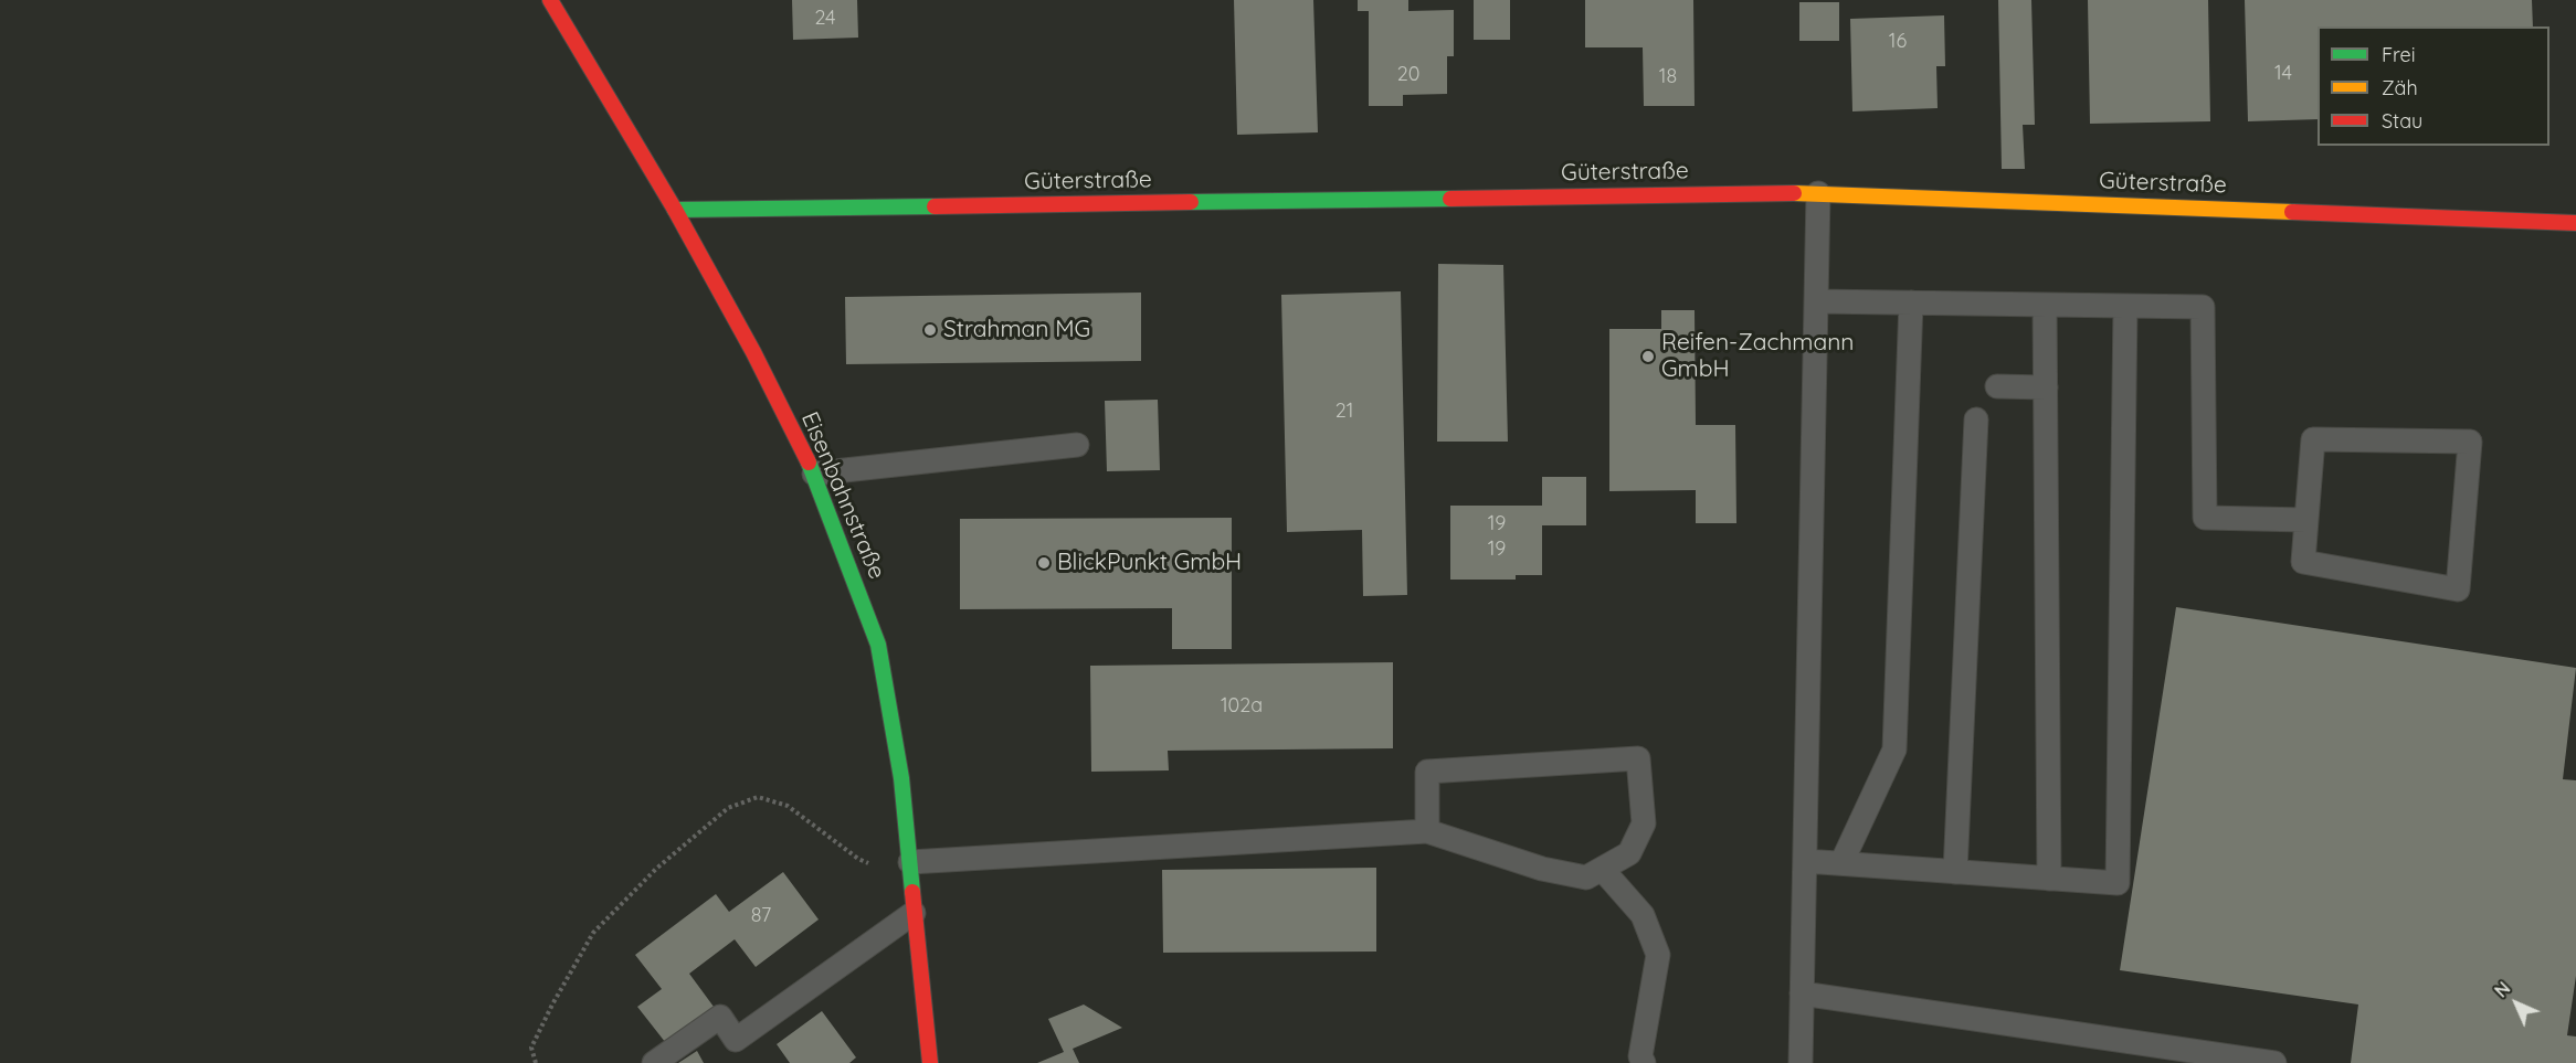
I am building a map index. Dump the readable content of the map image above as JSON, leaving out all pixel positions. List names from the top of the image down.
{
  "streets": {
    "street": ["Güterstraße", "Eisenbahnstraße"]
  },
  "crossings": [
    ["Güterstraße", "Eisenbahnstraße"]
  ],
  "places": ["Strahman MG", "Reifen-Zachmann GmbH", "BlickPunkt GmbH"],
  "house_numbers": [
    "24",
    "16",
    "14",
    "20",
    "18",
    "21",
    "19",
    "19",
    "102a",
    "87"
  ],
  "legend": ["Frei", "Zäh", "Stau"],
  "north": "top left"
}
